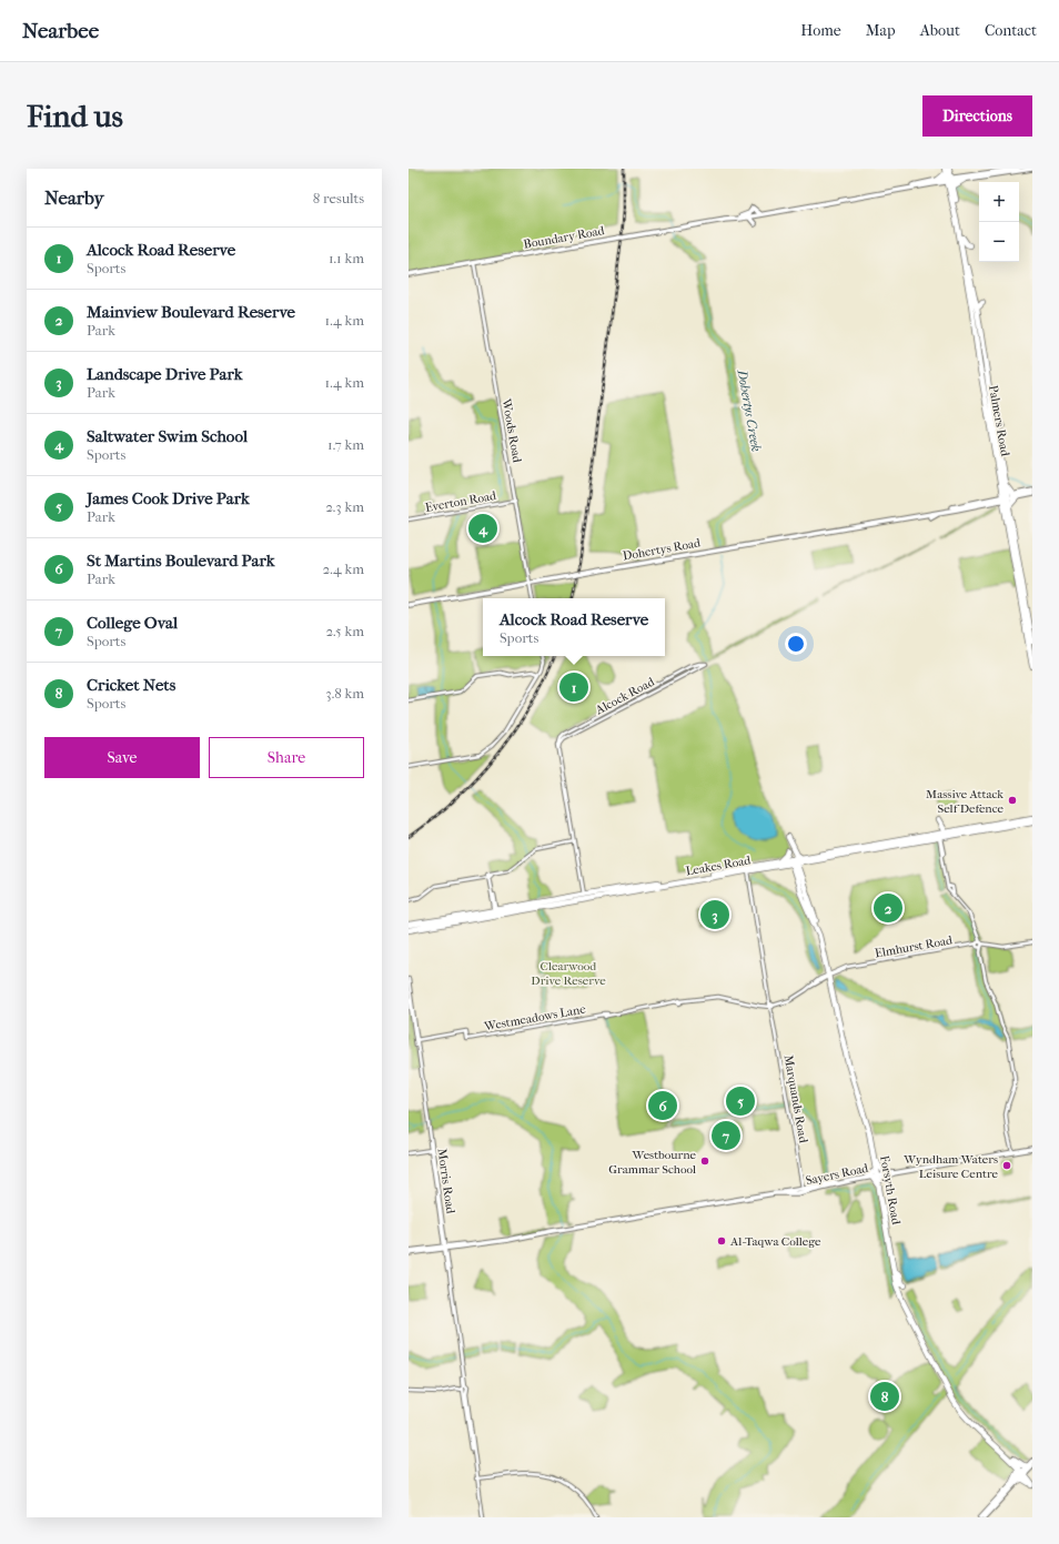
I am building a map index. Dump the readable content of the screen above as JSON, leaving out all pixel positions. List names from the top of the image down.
{
  "streets": {
    "highway": ["Palmers Road", "Leakes Road", "Forsyth Road"],
    "main road": ["Boundary Road", "Dohertys Road", "Sayers Road"],
    "street": [
      "Woods Road",
      "Everton Road",
      "Alcock Road",
      "Elmhurst Road",
      "Westmeadows Lane",
      "Marquands Road",
      "Morris Road"
    ]
  },
  "crossings": [
    ["Boundary Road", "Palmers Road"],
    ["Boundary Road", "Woods Road"],
    ["Palmers Road", "Dohertys Road"],
    ["Woods Road", "Everton Road"],
    ["Woods Road", "Dohertys Road"],
    ["Alcock Road", "Leakes Road"],
    ["Leakes Road", "Marquands Road"],
    ["Leakes Road", "Forsyth Road"],
    ["Elmhurst Road", "Westmeadows Lane"],
    ["Elmhurst Road", "Marquands Road"],
    ["Elmhurst Road", "Forsyth Road"],
    ["Westmeadows Lane", "Marquands Road"],
    ["Westmeadows Lane", "Morris Road"],
    ["Marquands Road", "Sayers Road"],
    ["Sayers Road", "Morris Road"],
    ["Sayers Road", "Forsyth Road"]
  ],
  "water": ["Dohertys Creek"],
  "parks": ["Clearwood Drive Reserve"],
  "places": [
    "Massive Attack Self Defence",
    "Westbourne Grammar School",
    "Wyndham Waters Leisure Centre",
    "Al-Taqwa College"
  ],
  "page": {
    "header": "Nearbee",
    "nav": [
      "Home",
      "Map",
      "About",
      "Contact"
    ],
    "buttons": [
      "Directions",
      ["Save", "Share"]
    ],
    "title": "Find us",
    "heading": ["Nearby", "8 results"],
    "map_buttons": ["+", "−"],
    "list": [
      {
        "mark": "1",
        "name": "Alcock Road Reserve",
        "note": "Sports",
        "value": "1.1 km"
      },
      {
        "mark": "2",
        "name": "Mainview Boulevard Reserve",
        "note": "Park",
        "value": "1.4 km"
      },
      {
        "mark": "3",
        "name": "Landscape Drive Park",
        "note": "Park",
        "value": "1.4 km"
      },
      {
        "mark": "4",
        "name": "Saltwater Swim School",
        "note": "Sports",
        "value": "1.7 km"
      },
      {
        "mark": "5",
        "name": "James Cook Drive Park",
        "note": "Park",
        "value": "2.3 km"
      },
      {
        "mark": "6",
        "name": "St Martins Boulevard Park",
        "note": "Park",
        "value": "2.4 km"
      },
      {
        "mark": "7",
        "name": "College Oval",
        "note": "Sports",
        "value": "2.5 km"
      },
      {
        "mark": "8",
        "name": "Cricket Nets",
        "note": "Sports",
        "value": "3.8 km"
      }
    ],
    "pins": [
      "4",
      "1",
      "2",
      "3",
      "5",
      "6",
      "7",
      "8"
    ],
    "popup": ["Alcock Road Reserve", "Sports"]
  }
}
